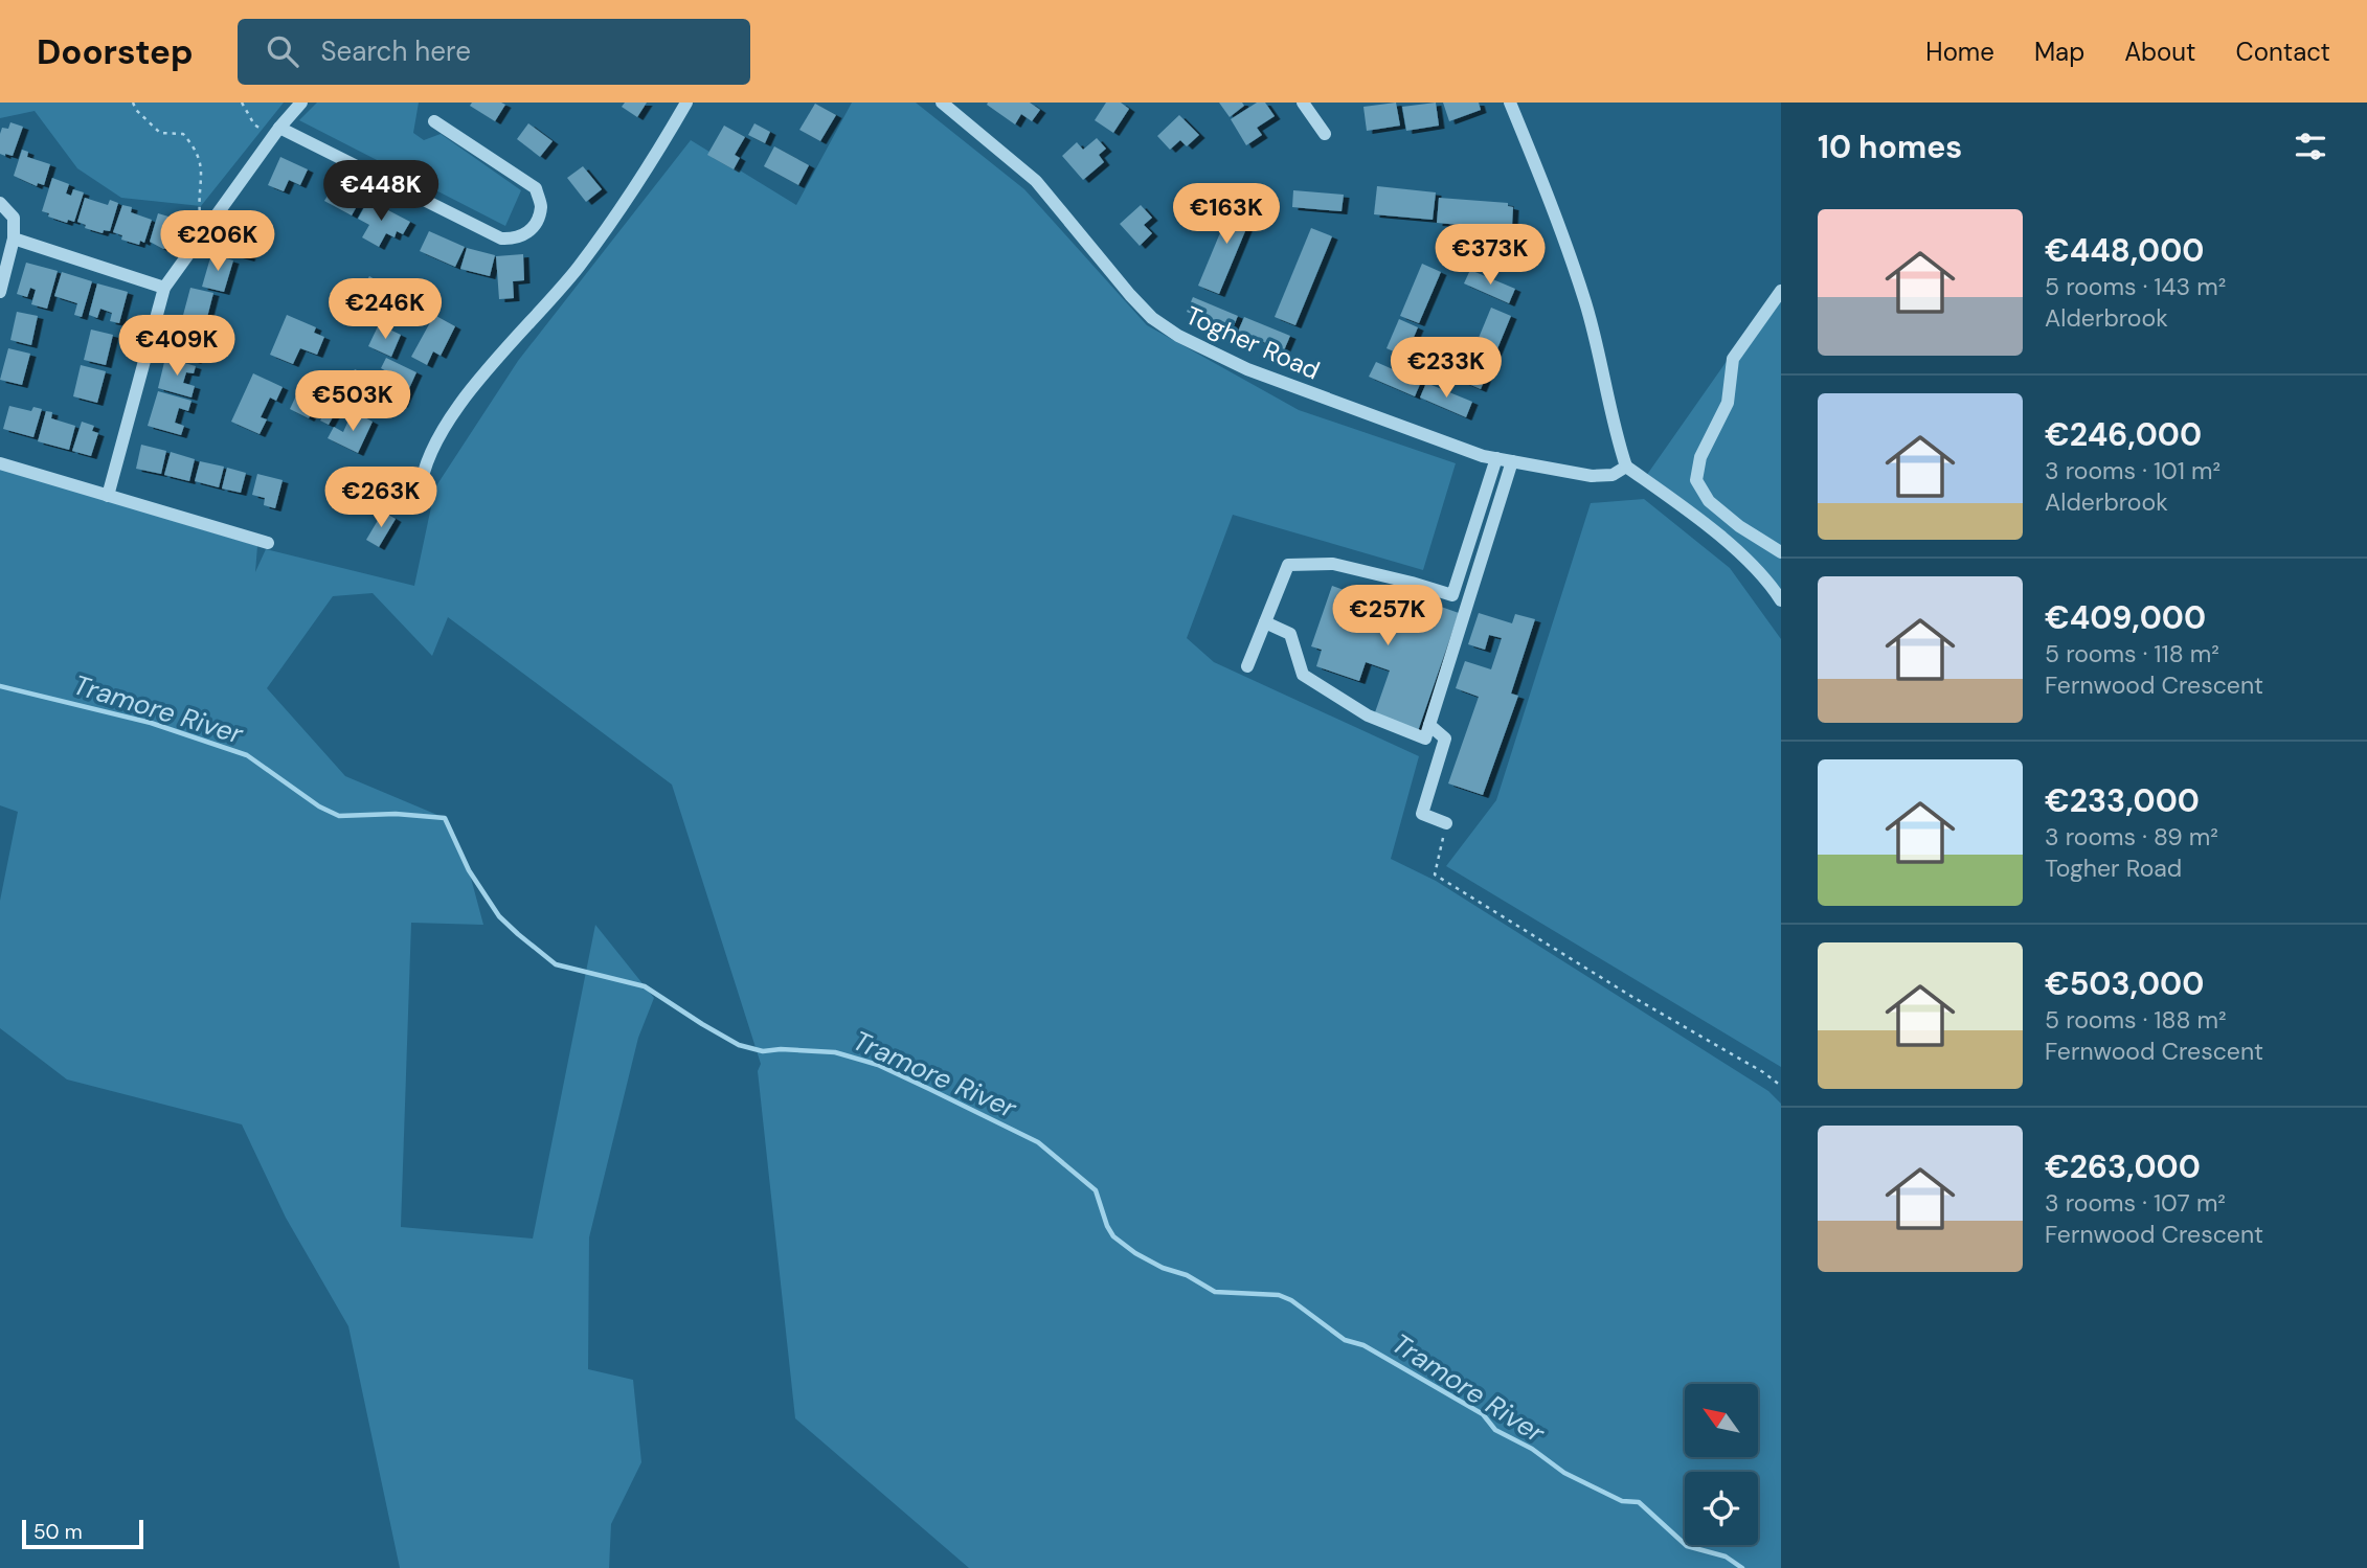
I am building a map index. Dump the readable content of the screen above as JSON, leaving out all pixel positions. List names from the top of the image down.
{
  "streets": {
    "street": ["Togher Road"]
  },
  "water": ["Tramore River"],
  "scale_bar": "50 m",
  "north": "top left",
  "page": {
    "header": "Doorstep",
    "search": "Search here",
    "nav": [
      "Home",
      "Map",
      "About",
      "Contact"
    ],
    "heading": "10 homes",
    "price": [
      "€448K",
      "€163K",
      "€206K",
      "€373K",
      "€246K",
      "€409K",
      "€233K",
      "€503K",
      "€263K",
      "€257K"
    ],
    "list": [
      {
        "name": "€448,000",
        "note": "5 rooms · 143 m² · Alderbrook"
      },
      {
        "name": "€246,000",
        "note": "3 rooms · 101 m² · Alderbrook"
      },
      {
        "name": "€409,000",
        "note": "5 rooms · 118 m² · Fernwood Crescent"
      },
      {
        "name": "€233,000",
        "note": "3 rooms · 89 m² · Togher Road"
      },
      {
        "name": "€503,000",
        "note": "5 rooms · 188 m² · Fernwood Crescent"
      },
      {
        "name": "€263,000",
        "note": "3 rooms · 107 m² · Fernwood Crescent"
      }
    ],
    "scale": "50 m"
  }
}
